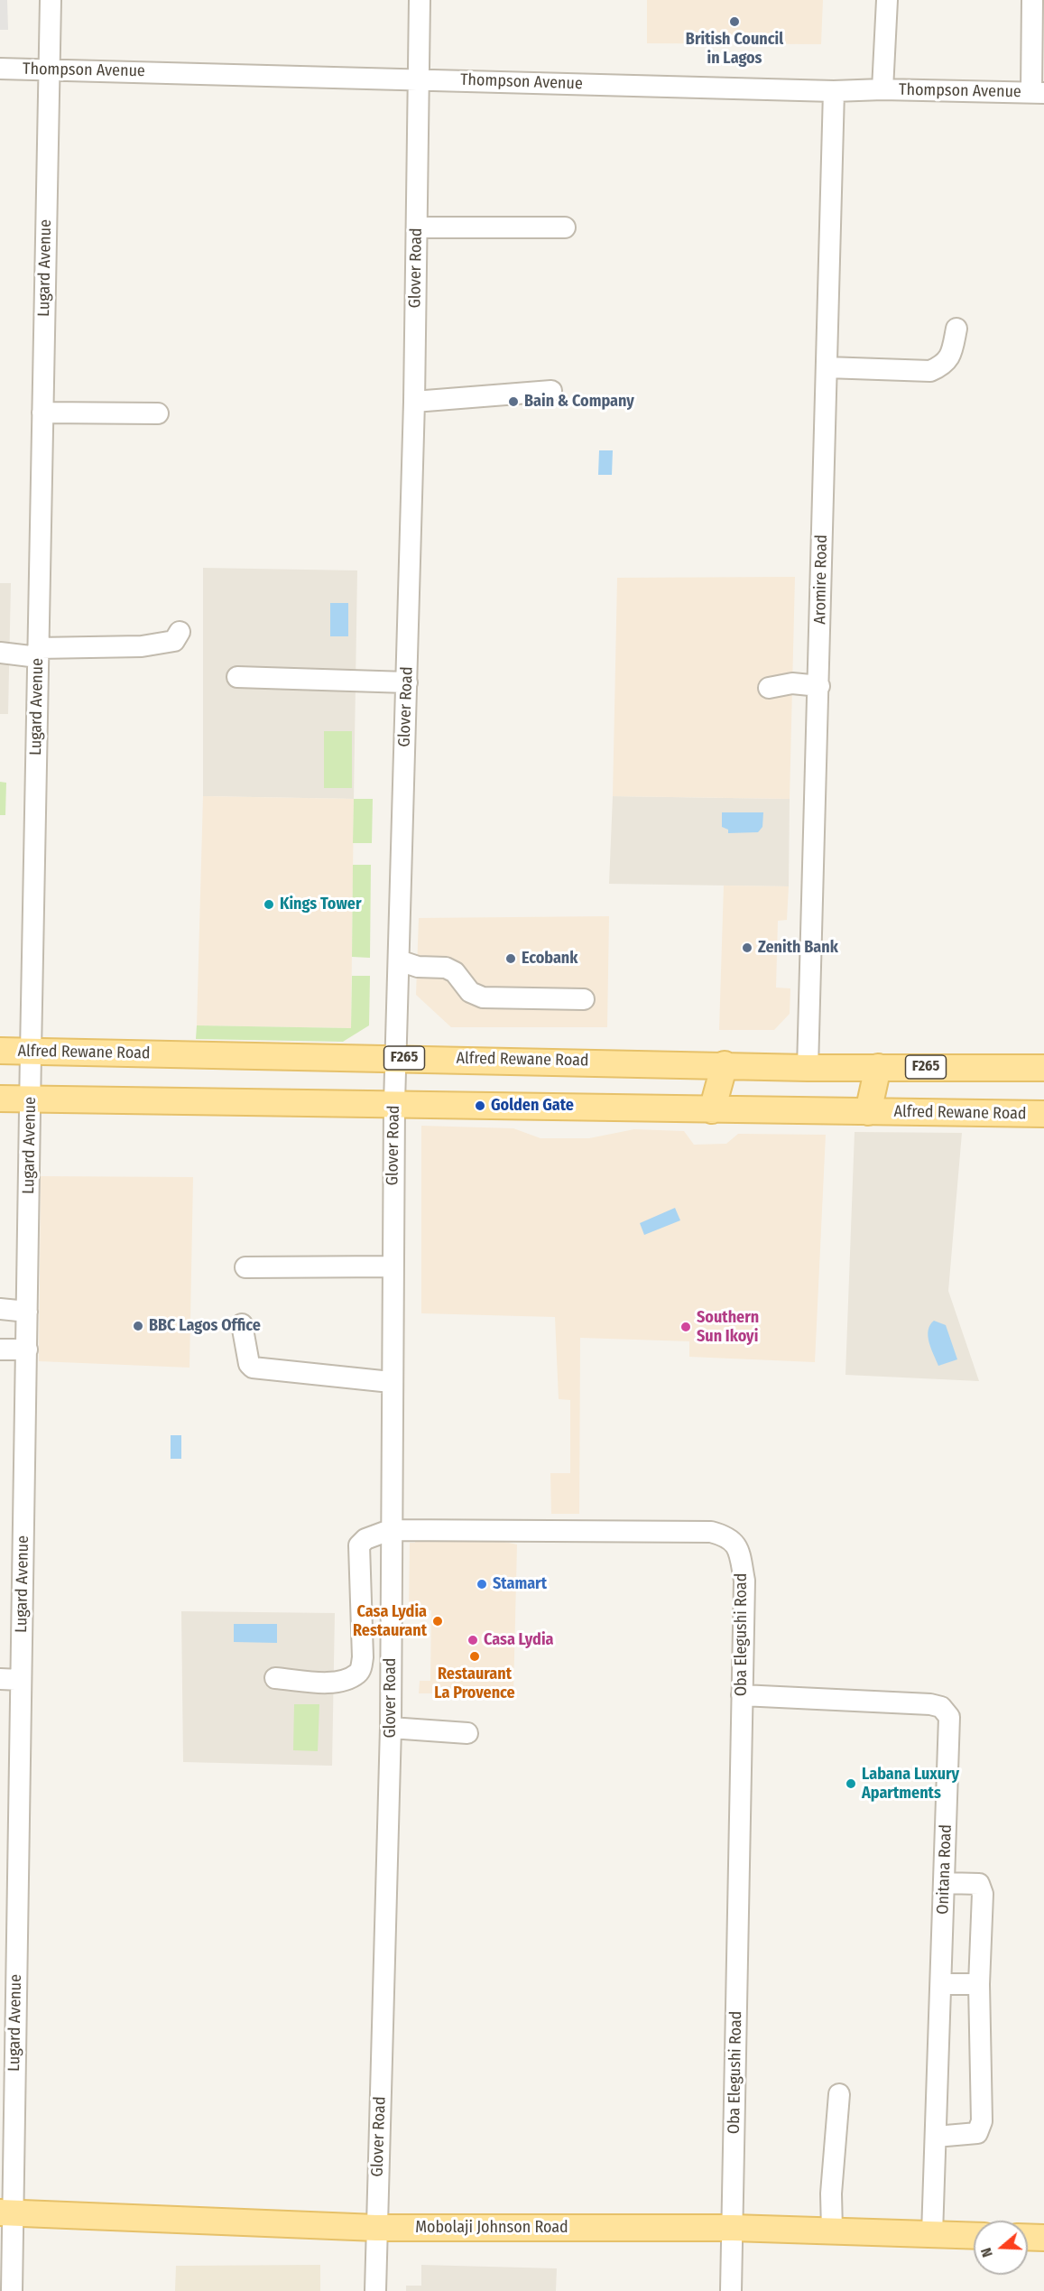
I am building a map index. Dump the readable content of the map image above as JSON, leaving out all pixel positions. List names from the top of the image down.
{
  "streets": {
    "main road": ["Alfred Rewane Road", "F265", "Mobolaji Johnson Road"],
    "street": [
      "Thompson Avenue",
      "Lugard Avenue",
      "Glover Road",
      "Aromire Road",
      "Oba Elegushi Road",
      "Onitana Road"
    ]
  },
  "crossings": [
    ["Thompson Avenue", "Lugard Avenue"],
    ["Thompson Avenue", "Glover Road"],
    ["Thompson Avenue", "Aromire Road"],
    ["Lugard Avenue", "Alfred Rewane Road"],
    ["Lugard Avenue", "Mobolaji Johnson Road"],
    ["Glover Road", "Alfred Rewane Road"],
    ["Glover Road", "Oba Elegushi Road"],
    ["Glover Road", "Mobolaji Johnson Road"],
    ["Aromire Road", "Alfred Rewane Road"],
    ["Oba Elegushi Road", "Onitana Road"],
    ["Oba Elegushi Road", "Mobolaji Johnson Road"],
    ["Onitana Road", "Mobolaji Johnson Road"]
  ],
  "places": [
    "British Council in Lagos",
    "Bain & Company",
    "Kings Tower",
    "Zenith Bank",
    "Ecobank",
    "Golden Gate",
    "BBC Lagos Office",
    "Southern Sun Ikoyi",
    "Stamart",
    "Casa Lydia Restaurant",
    "Casa Lydia",
    "Restaurant La Provence",
    "Labana Luxury Apartments"
  ],
  "north": "left"
}
